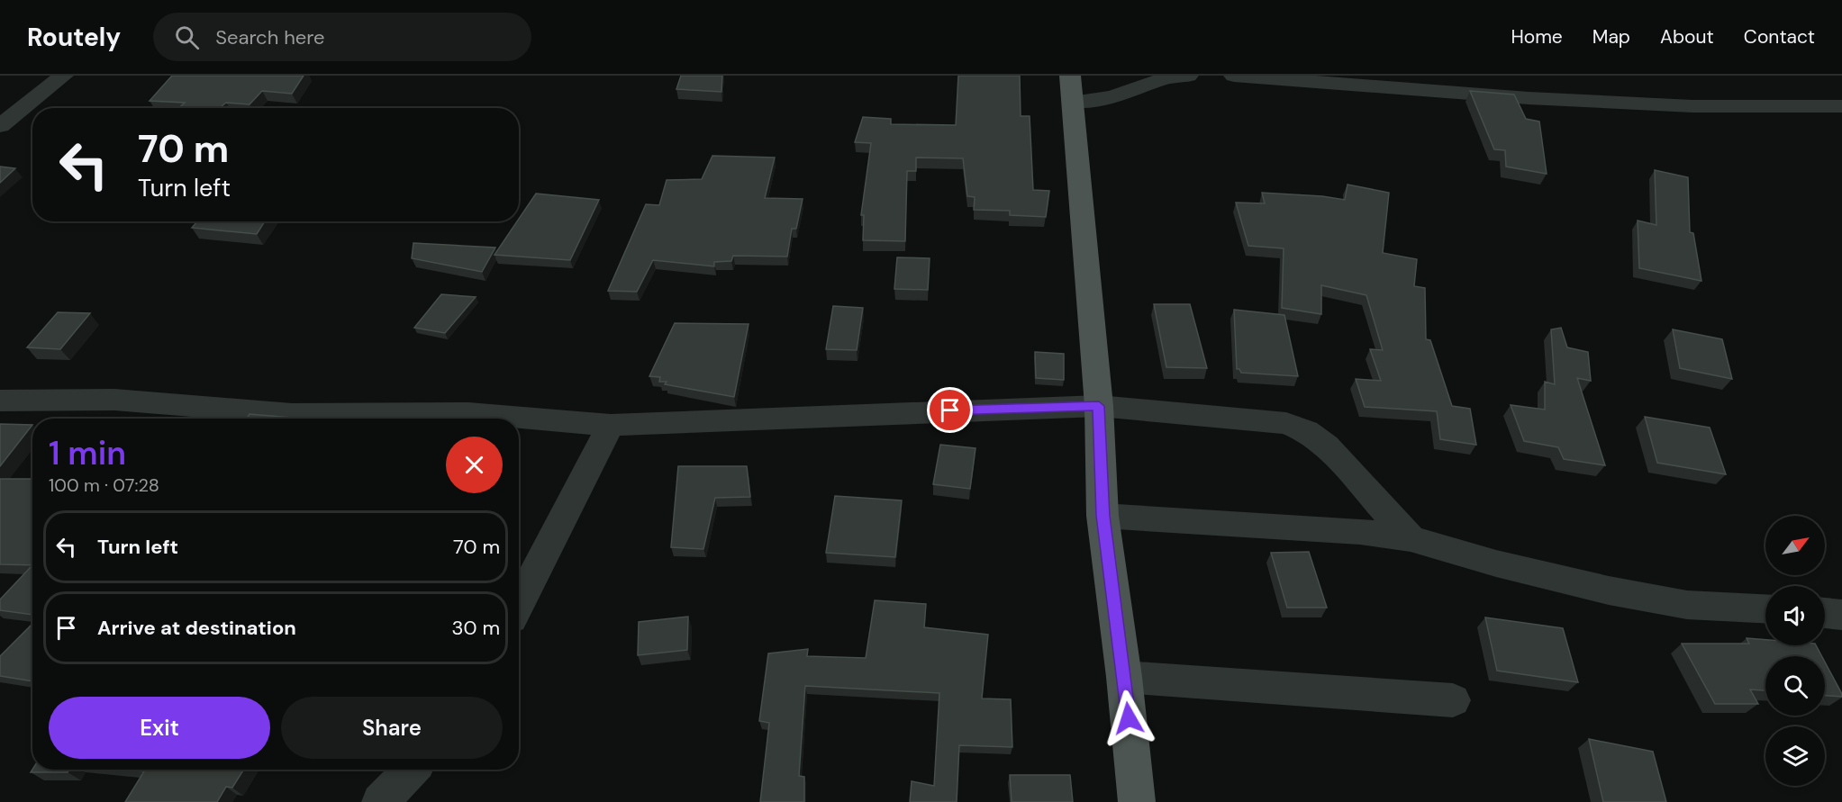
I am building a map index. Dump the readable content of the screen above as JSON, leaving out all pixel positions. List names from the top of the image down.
{
  "north": "top right",
  "page": {
    "header": "Routely",
    "search": "Search here",
    "nav": [
      "Home",
      "Map",
      "About",
      "Contact"
    ],
    "turn": ["70 m", "Turn left"],
    "heading": ["1 min", "100 m · 07:28"],
    "list": [
      {
        "name": "Turn left",
        "value": "70 m"
      },
      {
        "name": "Arrive at destination",
        "value": "30 m"
      }
    ],
    "buttons": ["Exit", "Share"]
  }
}
